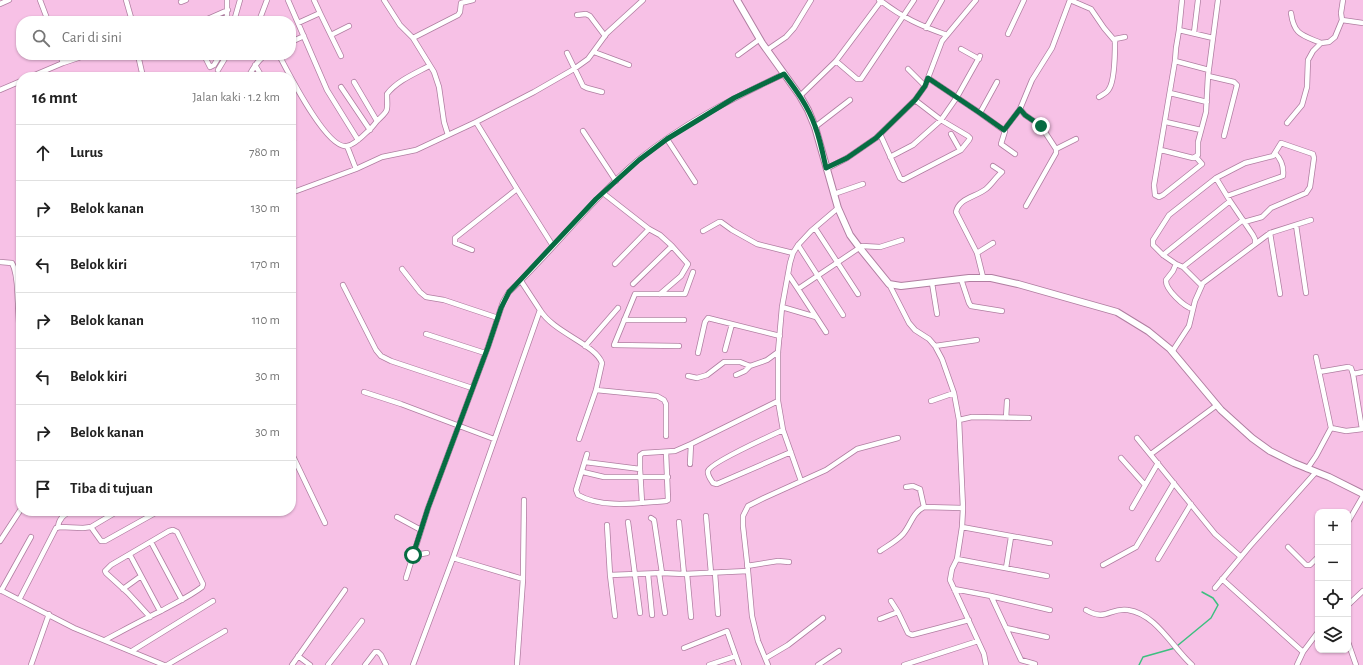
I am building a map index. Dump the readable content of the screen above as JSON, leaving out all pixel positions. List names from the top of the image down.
{
  "page": {
    "search": "Cari di sini",
    "heading": ["16 mnt", "Jalan kaki · 1.2 km"],
    "list": [
      ["Lurus", "780 m"],
      ["Belok kanan", "130 m"],
      ["Belok kiri", "170 m"],
      ["Belok kanan", "110 m"],
      ["Belok kiri", "30 m"],
      ["Belok kanan", "30 m"],
      "Tiba di tujuan"
    ],
    "map_buttons": ["+", "−"]
  }
}
